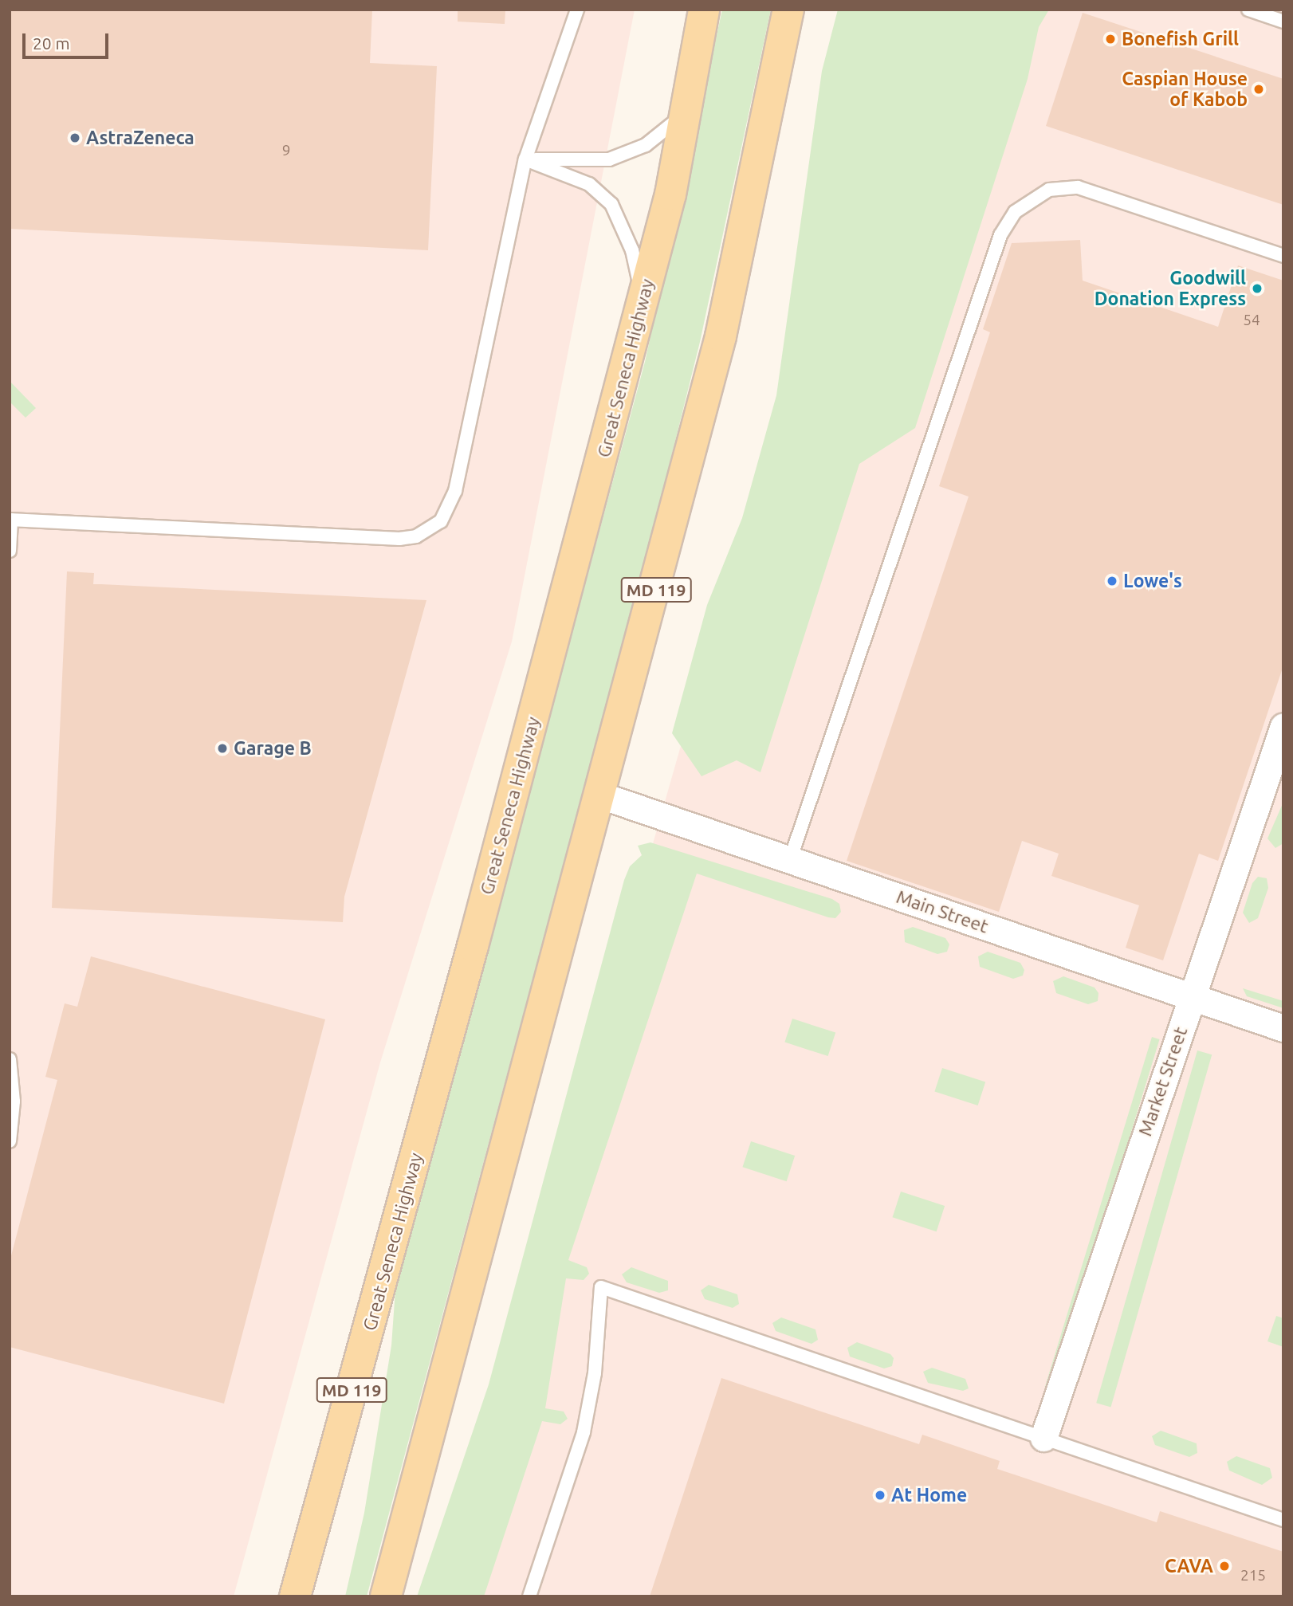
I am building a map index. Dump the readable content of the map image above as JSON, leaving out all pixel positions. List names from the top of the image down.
{
  "streets": {
    "main road": ["Great Seneca Highway", "MD 119"],
    "street": ["Main Street", "Market Street"]
  },
  "crossings": [
    ["MD 119", "Main Street"],
    ["Main Street", "Market Street"]
  ],
  "places": [
    "Bonefish Grill",
    "Caspian House of Kabob",
    "AstraZeneca",
    "Goodwill Donation Express",
    "Lowe's",
    "Garage B",
    "At Home",
    "CAVA"
  ],
  "house_numbers": ["9", "54", "215"],
  "scale_bar": "20 m"
}
